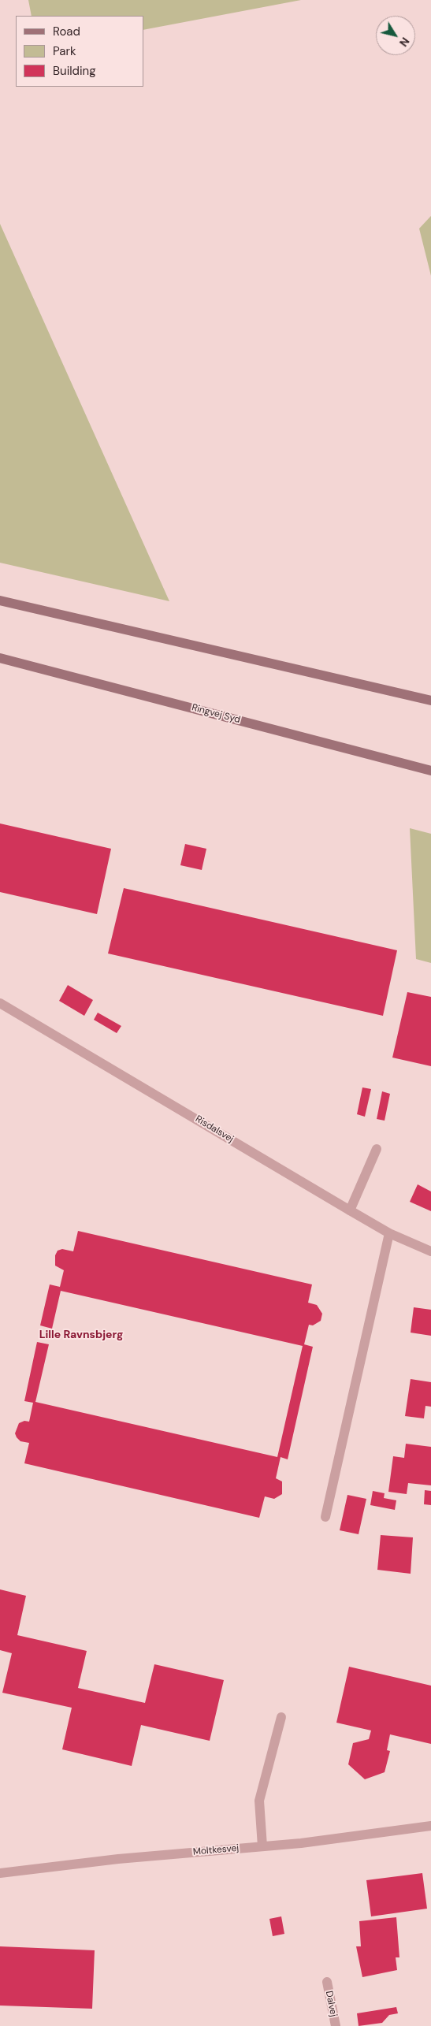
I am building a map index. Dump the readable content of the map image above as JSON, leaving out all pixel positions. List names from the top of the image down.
{
  "streets": {
    "main road": ["Ringvej Syd"],
    "street": ["Risdalsvej", "Moltkesvej", "Dalvej"]
  },
  "districts": ["Lille Ravnsbjerg"],
  "legend": ["Road", "Park", "Building"],
  "north": "bottom right"
}
